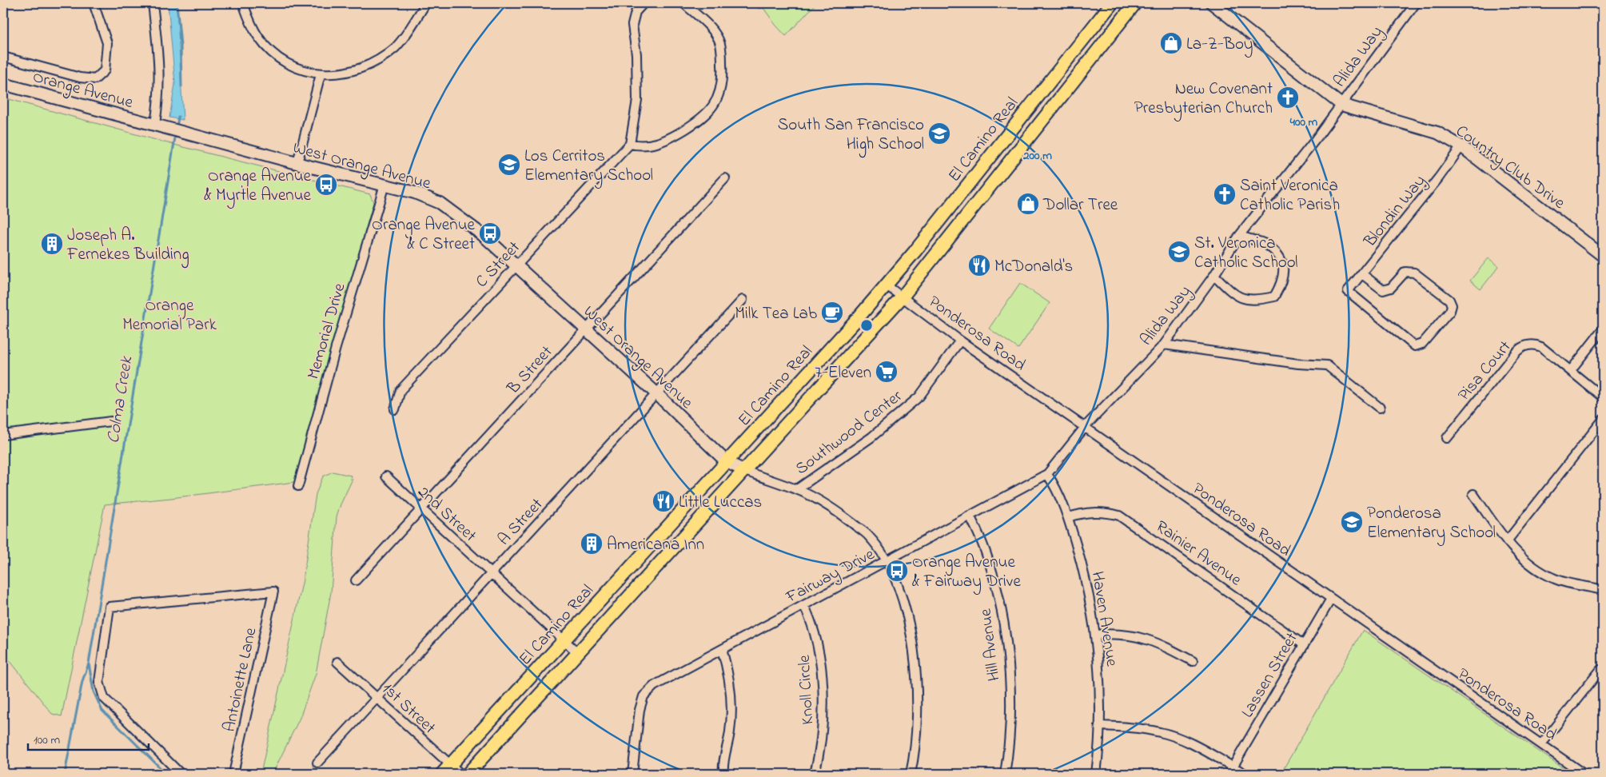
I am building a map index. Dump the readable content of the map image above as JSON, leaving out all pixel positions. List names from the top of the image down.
{
  "streets": {
    "main road": ["El Camino Real"],
    "street": [
      "Alida Way",
      "Orange Avenue",
      "West Orange Avenue",
      "Country Club Drive",
      "Blondin Way",
      "C Street",
      "Memorial Drive",
      "Ponderosa Road",
      "B Street",
      "Pisa Court",
      "Southwood Center",
      "2nd Street",
      "A Street",
      "Rainier Avenue",
      "Fairway Drive",
      "Haven Avenue",
      "Hill Avenue",
      "Lassen Street",
      "Antoinette Lane",
      "Knoll Circle",
      "1st Street"
    ]
  },
  "crossings": [
    ["Alida Way", "Country Club Drive"],
    ["Alida Way", "Ponderosa Road"],
    ["Alida Way", "Fairway Drive"],
    ["Orange Avenue", "West Orange Avenue"],
    ["El Camino Real", "West Orange Avenue"],
    ["El Camino Real", "Ponderosa Road"],
    ["El Camino Real", "2nd Street"],
    ["El Camino Real", "1st Street"],
    ["West Orange Avenue", "C Street"],
    ["West Orange Avenue", "Memorial Drive"],
    ["West Orange Avenue", "B Street"],
    ["West Orange Avenue", "Southwood Center"],
    ["West Orange Avenue", "A Street"],
    ["West Orange Avenue", "Fairway Drive"],
    ["Country Club Drive", "Blondin Way"],
    ["Ponderosa Road", "Southwood Center"],
    ["Ponderosa Road", "Fairway Drive"],
    ["Ponderosa Road", "Lassen Street"],
    ["B Street", "2nd Street"],
    ["2nd Street", "A Street"],
    ["A Street", "1st Street"],
    ["Rainier Avenue", "Haven Avenue"],
    ["Rainier Avenue", "Lassen Street"],
    ["Fairway Drive", "Haven Avenue"],
    ["Fairway Drive", "Hill Avenue"],
    ["Fairway Drive", "Knoll Circle"]
  ],
  "water": ["Colma Creek"],
  "parks": ["Orange Memorial Park"],
  "places": {
    "shop": ["La-Z-Boy", "Dollar Tree"],
    "church": ["New Covenant Presbyterian Church", "Saint Veronica Catholic Parish"],
    "school or university": [
      "South San Francisco High School",
      "Los Cerritos Elementary School",
      "St. Veronica Catholic School",
      "Ponderosa Elementary School"
    ],
    "bus stop": ["Orange Avenue & Myrtle Avenue", "Orange Avenue & C Street", "Orange Avenue & Fairway Drive"],
    "building": ["Joseph A. Fernekes Building", "Americana Inn"],
    "restaurant": ["McDonald's", "Little Luccas"],
    "cafe": ["Milk Tea Lab"],
    "supermarket": ["7-Eleven"]
  },
  "scale_bar": "100 m",
  "rings": ["400 m", "200 m"]
}
